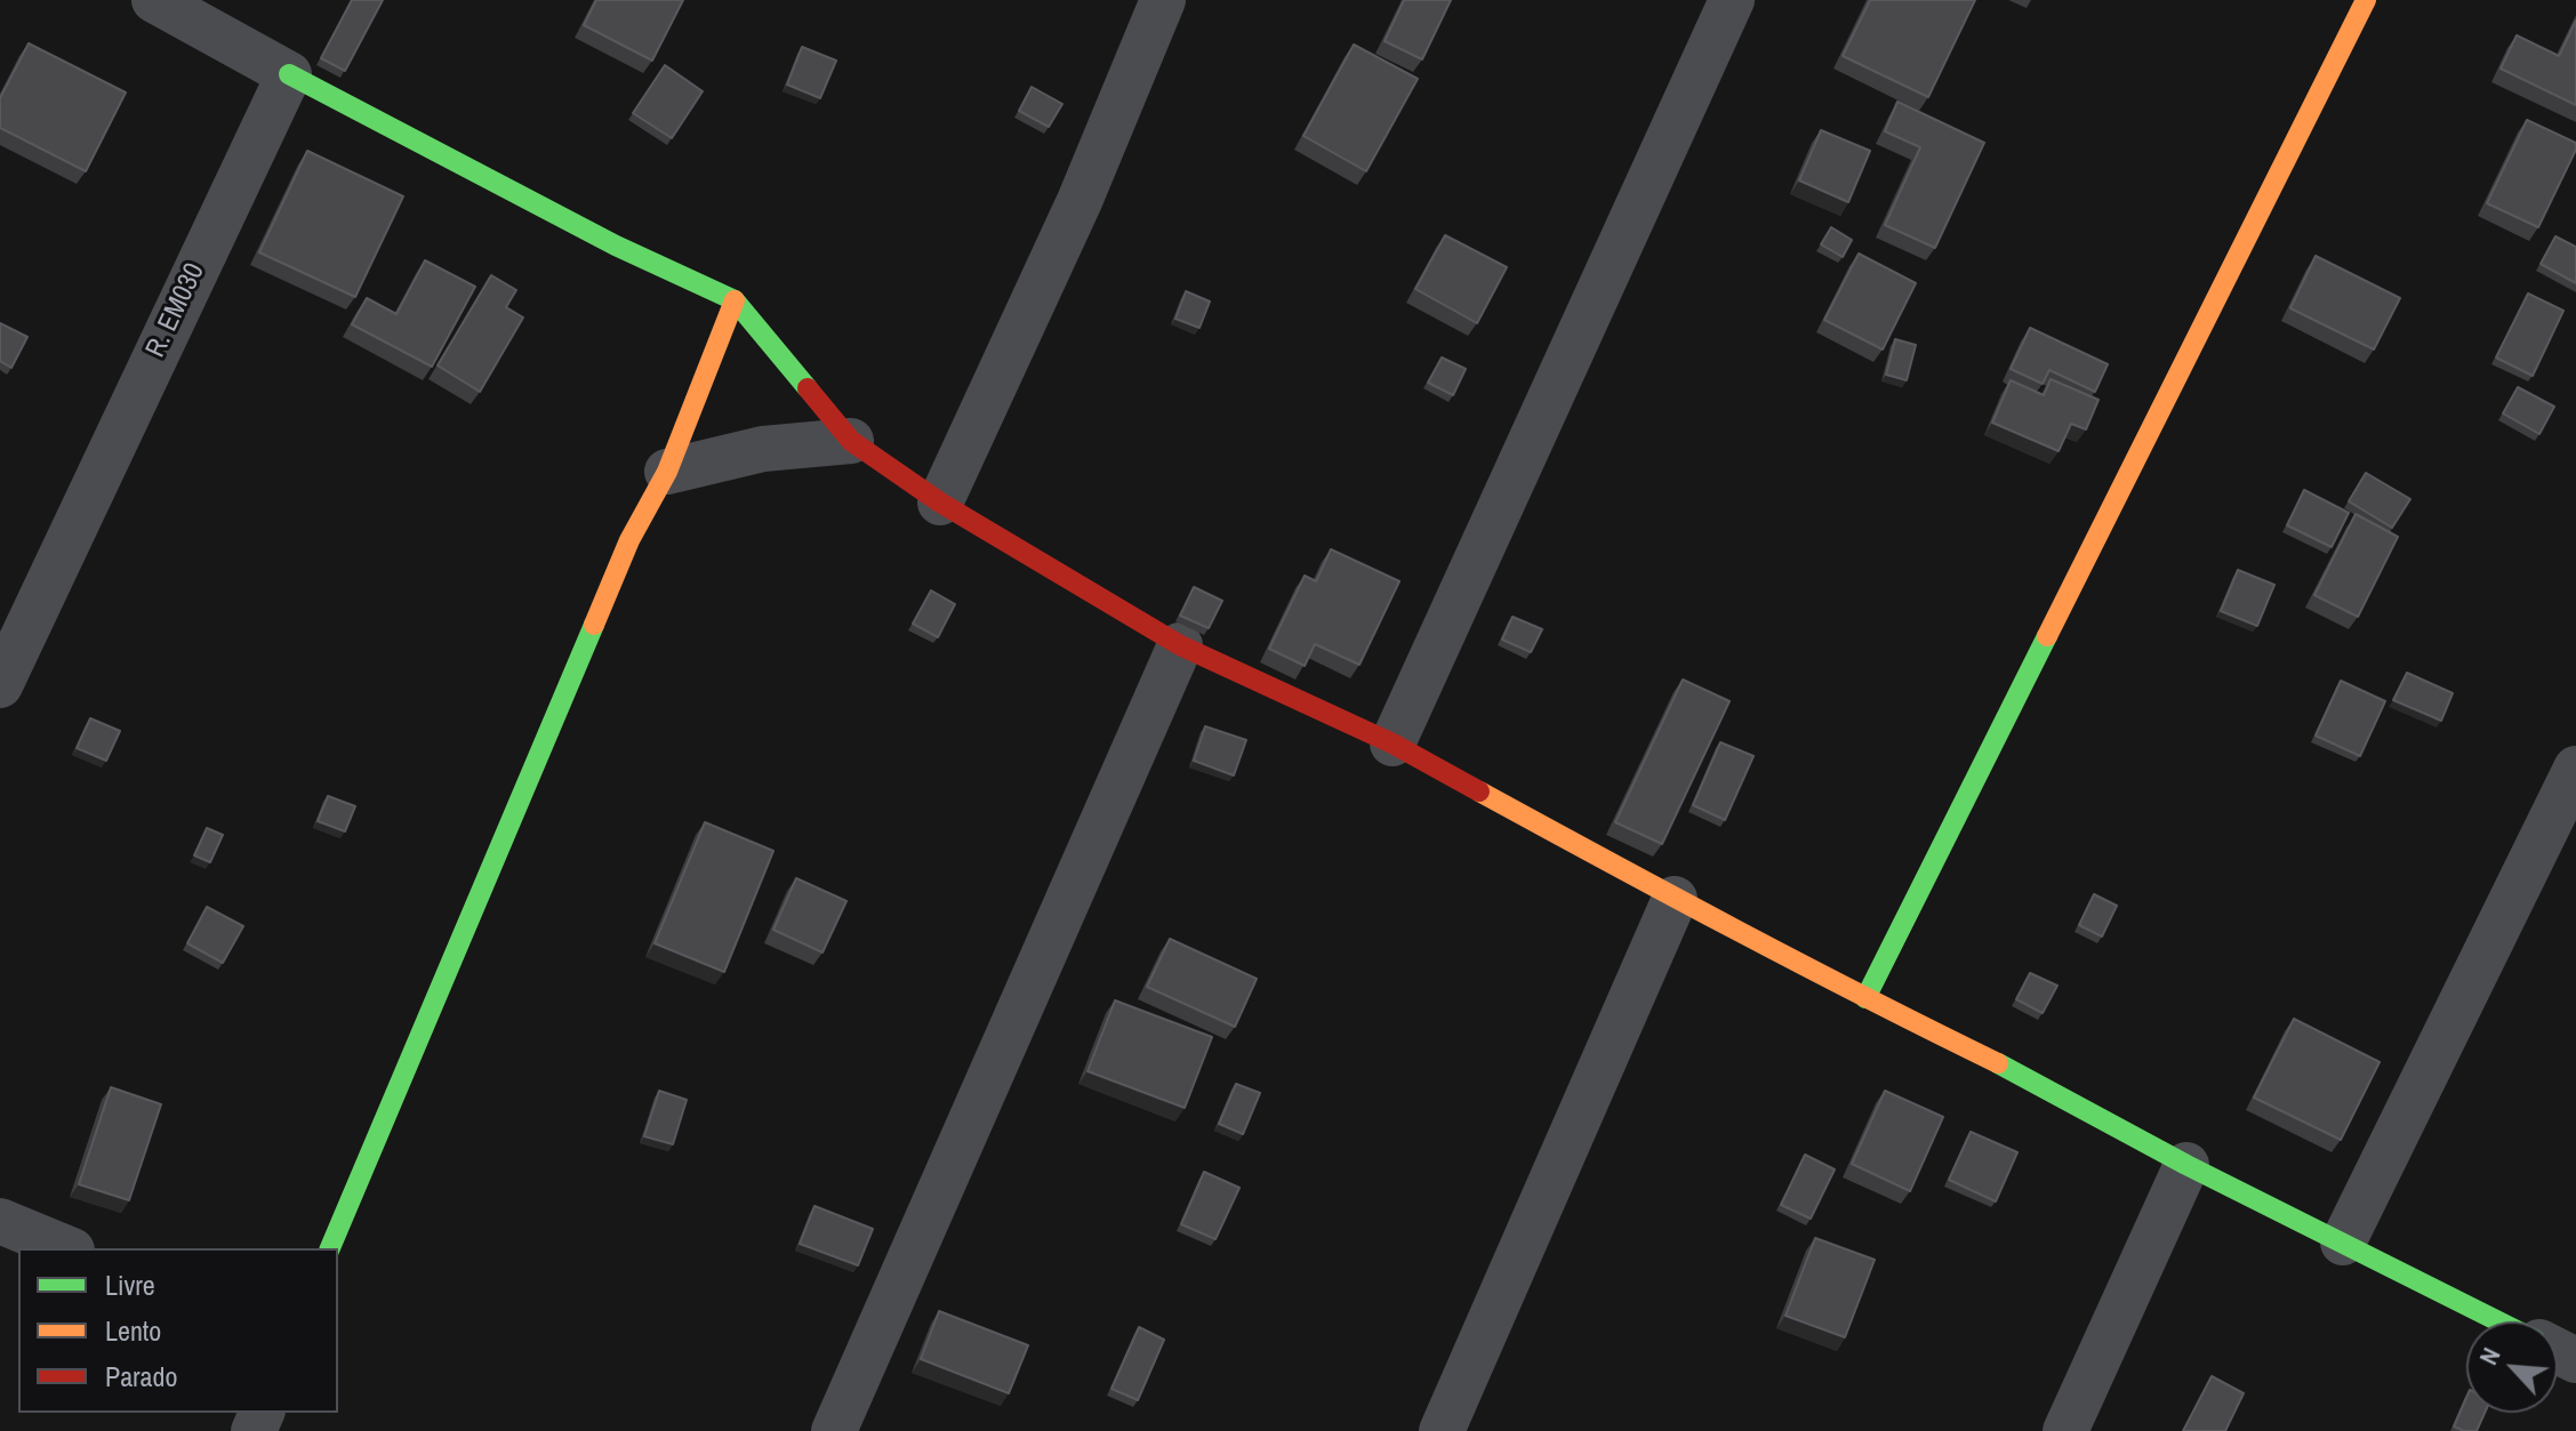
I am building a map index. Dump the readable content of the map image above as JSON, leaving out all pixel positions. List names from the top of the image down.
{
  "streets": {
    "street": ["R. EM030"]
  },
  "legend": ["Livre", "Lento", "Parado"],
  "north": "top left"
}
